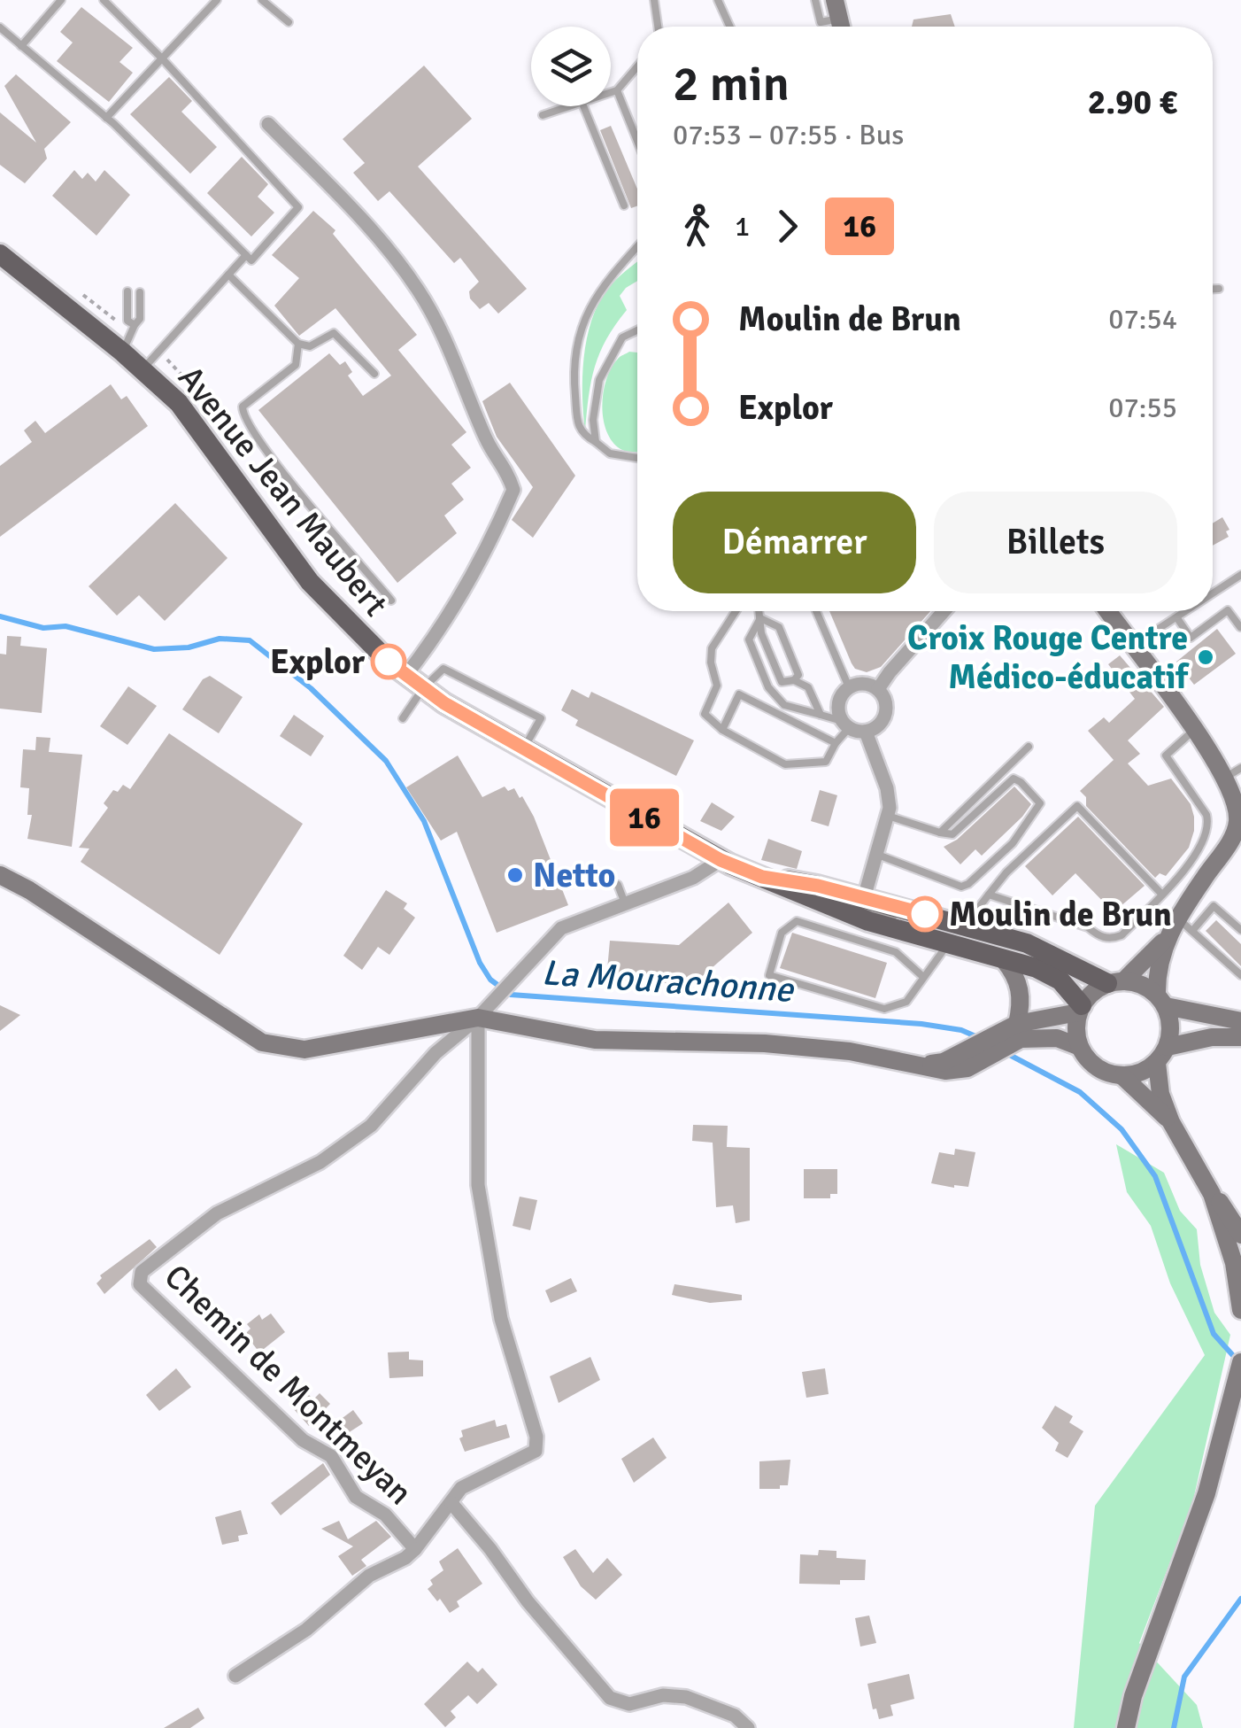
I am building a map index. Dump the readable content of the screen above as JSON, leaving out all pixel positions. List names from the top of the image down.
{
  "streets": {
    "main road": ["Avenue Jean Maubert"],
    "street": ["Chemin de Montmeyan"]
  },
  "water": ["La Mourachonne"],
  "places": [
    "Croix Rouge Centre Médico-éducatif",
    "Explor",
    "Netto",
    "Moulin de Brun"
  ],
  "lines": ["bus line 16"],
  "page": {
    "on_map": "16",
    "heading": ["2 min", "07:53 – 07:55 · Bus", "2.90 €"],
    "legs": ["1", "16"],
    "list": [
      {
        "name": "Moulin de Brun",
        "value": "07:54"
      },
      {
        "name": "Explor",
        "value": "07:55"
      }
    ],
    "buttons": ["Démarrer", "Billets"]
  }
}
